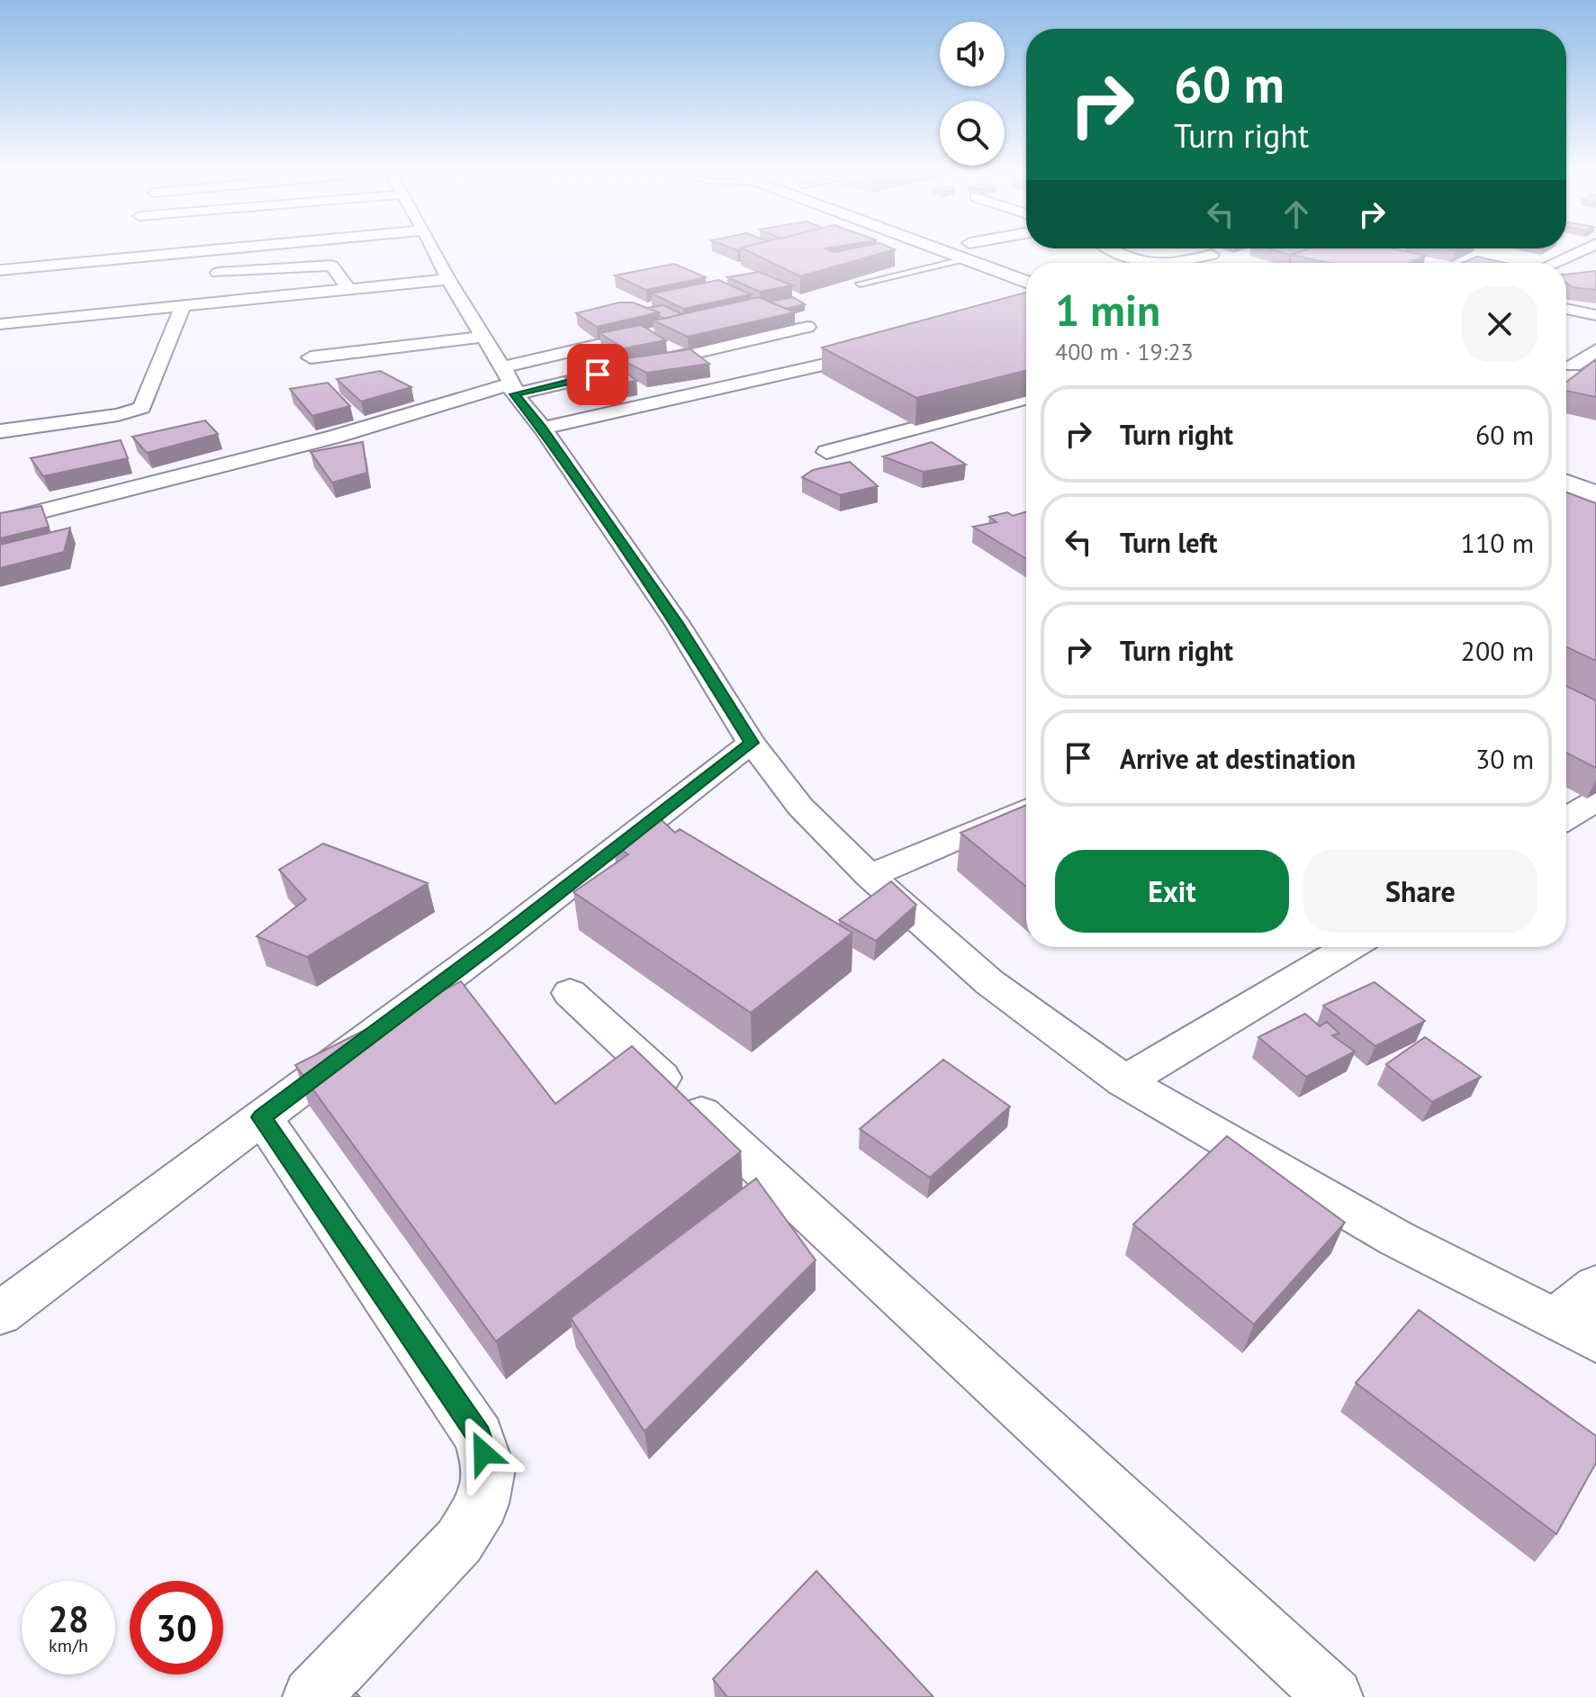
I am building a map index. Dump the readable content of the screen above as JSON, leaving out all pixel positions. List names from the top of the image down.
{
  "page": {
    "turn": ["60 m", "Turn right"],
    "heading": ["1 min", "400 m · 19:23"],
    "list": [
      {
        "name": "Turn right",
        "value": "60 m"
      },
      {
        "name": "Turn left",
        "value": "110 m"
      },
      {
        "name": "Turn right",
        "value": "200 m"
      },
      {
        "name": "Arrive at destination",
        "value": "30 m"
      }
    ],
    "buttons": ["Exit", "Share"],
    "speed": "28 km/h",
    "limit": "30"
  }
}
